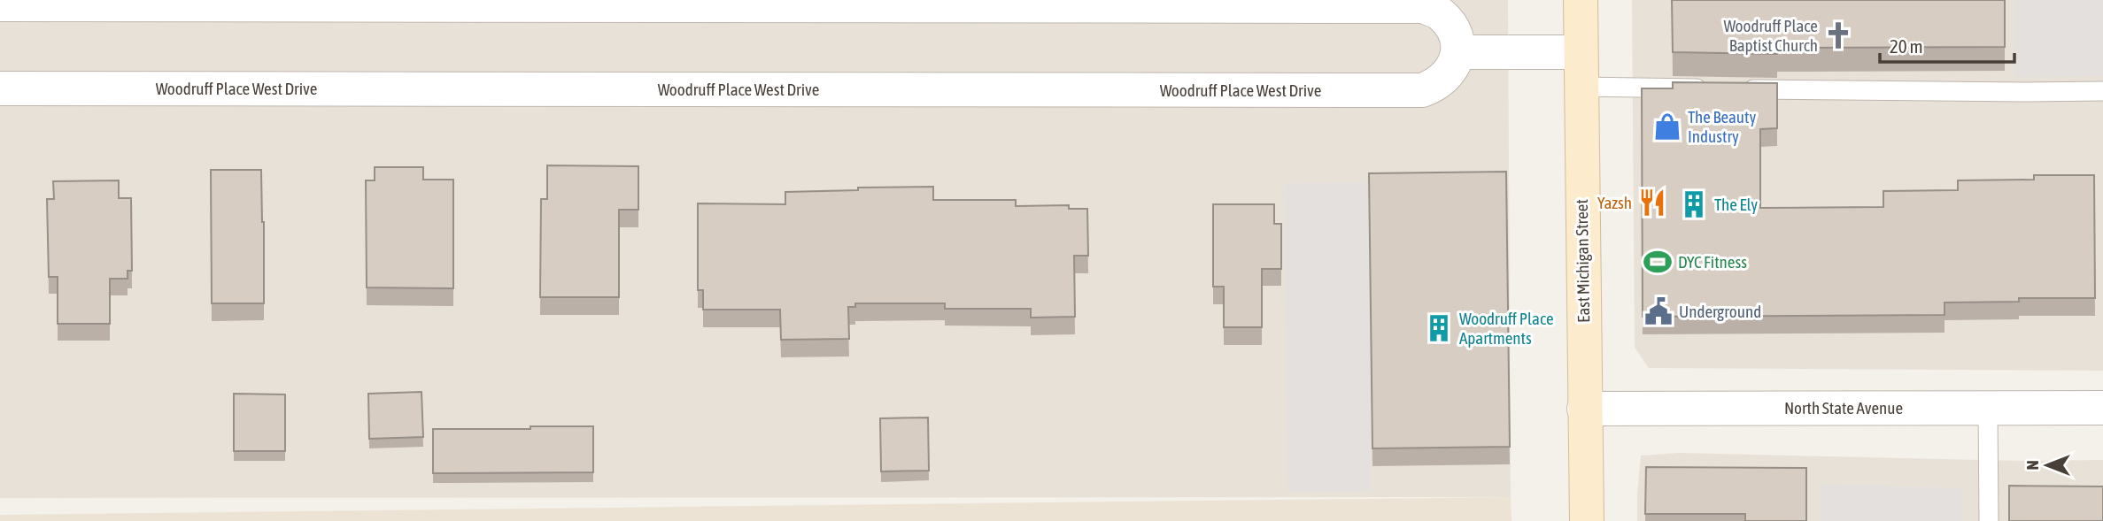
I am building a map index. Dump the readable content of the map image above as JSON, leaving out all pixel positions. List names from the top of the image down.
{
  "streets": {
    "main road": ["East Michigan Street"],
    "street": ["Woodruff Place West Drive", "North State Avenue"]
  },
  "crossings": [
    ["East Michigan Street", "North State Avenue"]
  ],
  "places": {
    "church": ["Woodruff Place Baptist Church"],
    "shop": ["The Beauty Industry"],
    "restaurant": ["Yazsh"],
    "building": ["The Ely", "Woodruff Place Apartments"],
    "sports": ["DYC Fitness"],
    "public building": ["Underground"]
  },
  "scale_bar": "20 m",
  "north": "left"
}
